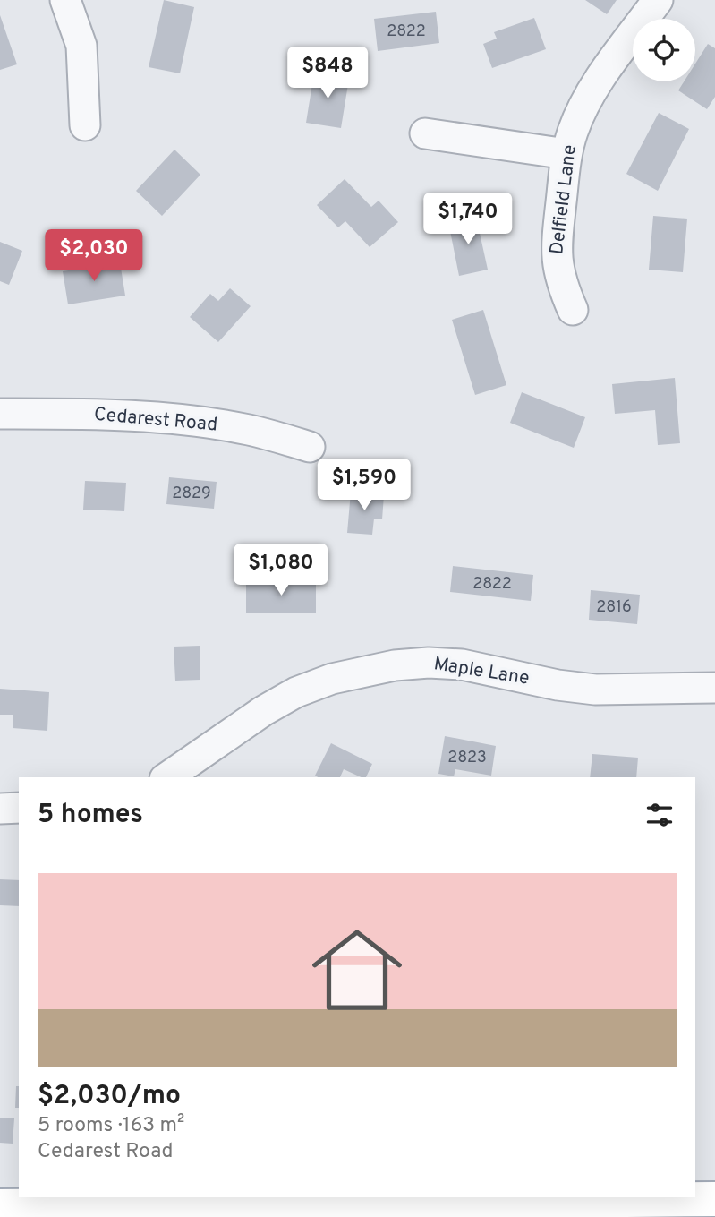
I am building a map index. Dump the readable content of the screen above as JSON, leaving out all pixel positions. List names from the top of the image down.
{
  "streets": {
    "street": ["Delfield Lane", "Cedarest Road", "Maple Lane"]
  },
  "house_numbers": [
    "2822",
    "2829",
    "2822",
    "2816",
    "2823"
  ],
  "page": {
    "price": [
      "$848",
      "$1,740",
      "$2,030",
      "$1,590",
      "$1,080"
    ],
    "heading": "5 homes",
    "list": [
      {
        "name": "$2,030/mo",
        "note": "5 rooms · 163 m² · Cedarest Road"
      }
    ]
  }
}
